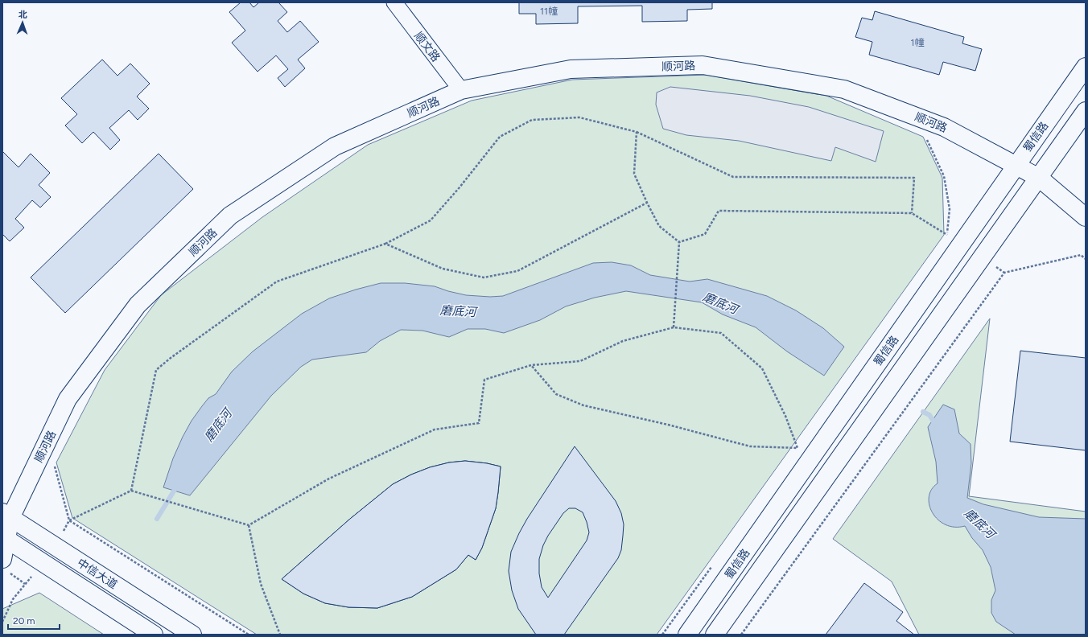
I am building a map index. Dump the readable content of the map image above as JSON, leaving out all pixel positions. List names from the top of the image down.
{
  "streets": {
    "main road": ["顺河路", "蜀信路", "中信大道"],
    "street": ["顺文路"]
  },
  "crossings": [
    ["顺文路", "顺河路"],
    ["顺河路", "蜀信路"],
    ["顺河路", "中信大道"]
  ],
  "water": ["磨底河"],
  "house_numbers": ["11幢", "1幢"],
  "scale_bar": "20 m",
  "north": "top"
}
